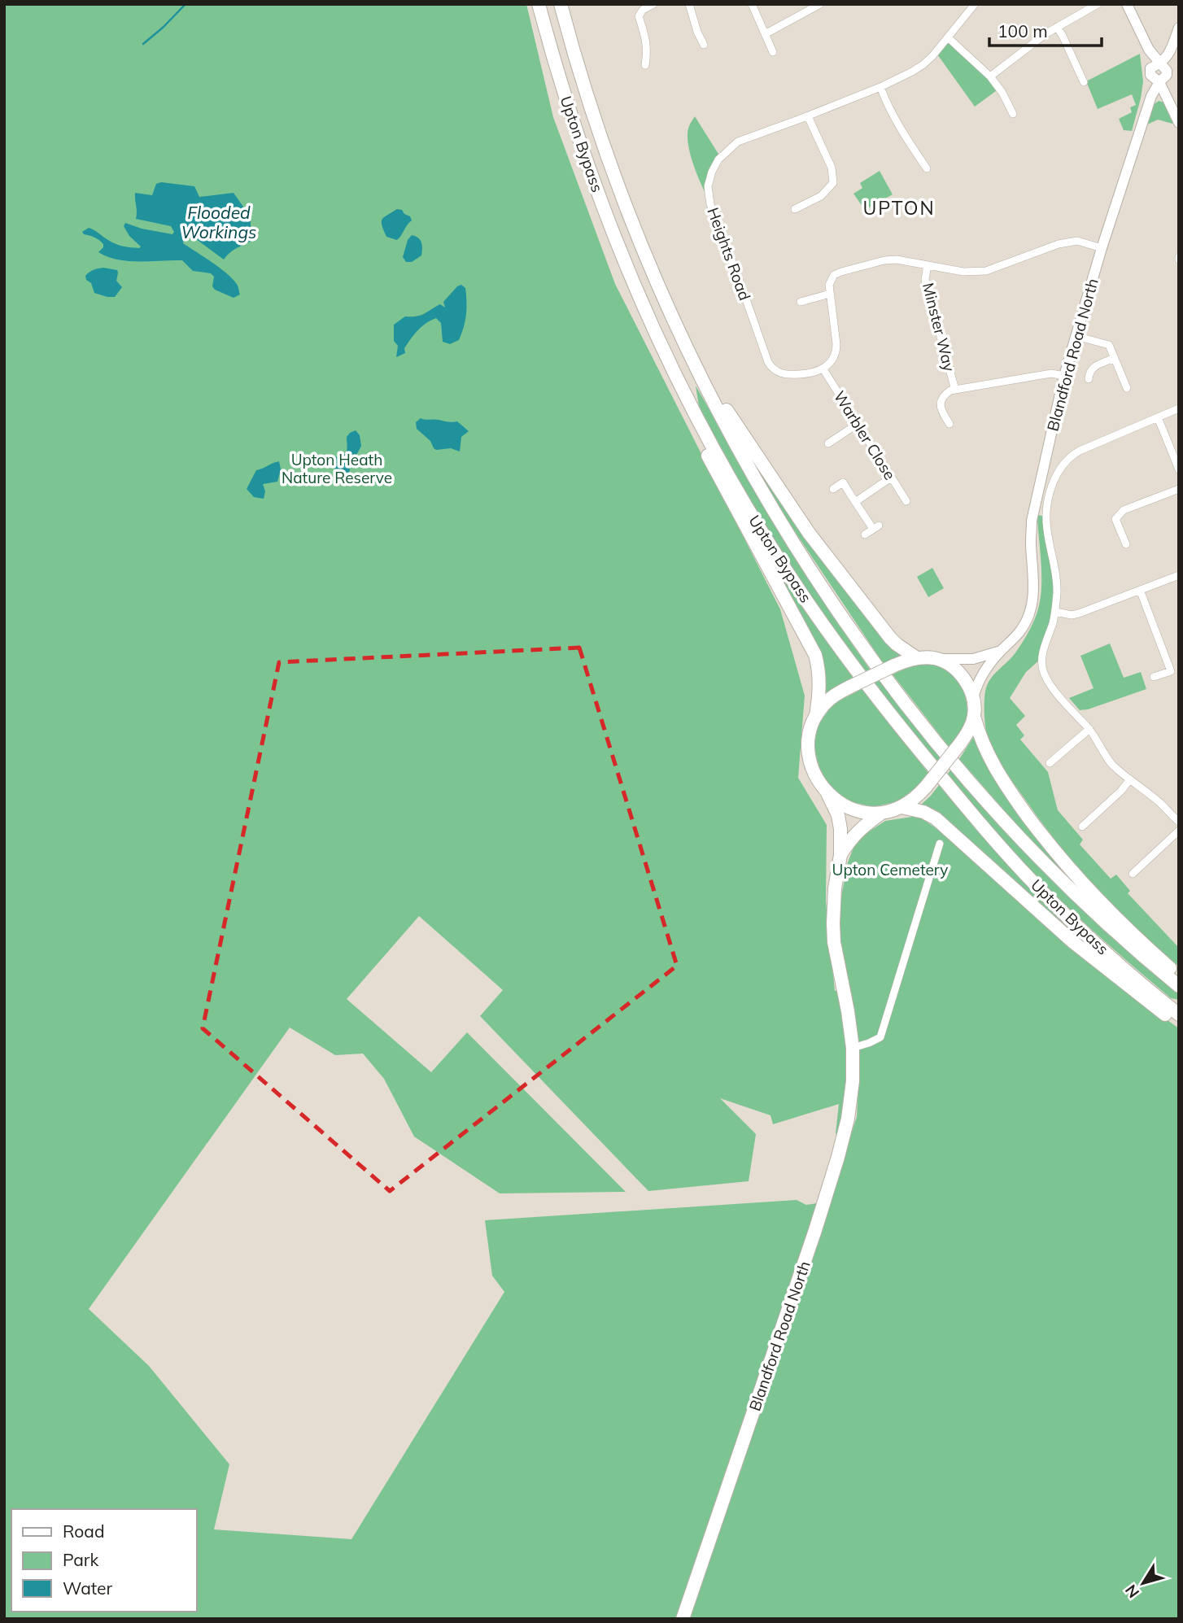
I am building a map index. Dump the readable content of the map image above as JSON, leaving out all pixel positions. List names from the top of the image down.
{
  "streets": {
    "highway": ["Upton Bypass", "Blandford Road North"],
    "street": ["Heights Road", "Minster Way", "Warbler Close"]
  },
  "crossings": [
    ["Heights Road", "Warbler Close"]
  ],
  "districts": ["UPTON"],
  "water": ["Flooded Workings"],
  "parks": ["Upton Heath Nature Reserve", "Upton Cemetery"],
  "legend": ["Road", "Park", "Water"],
  "scale_bar": "100 m",
  "north": "bottom left"
}
